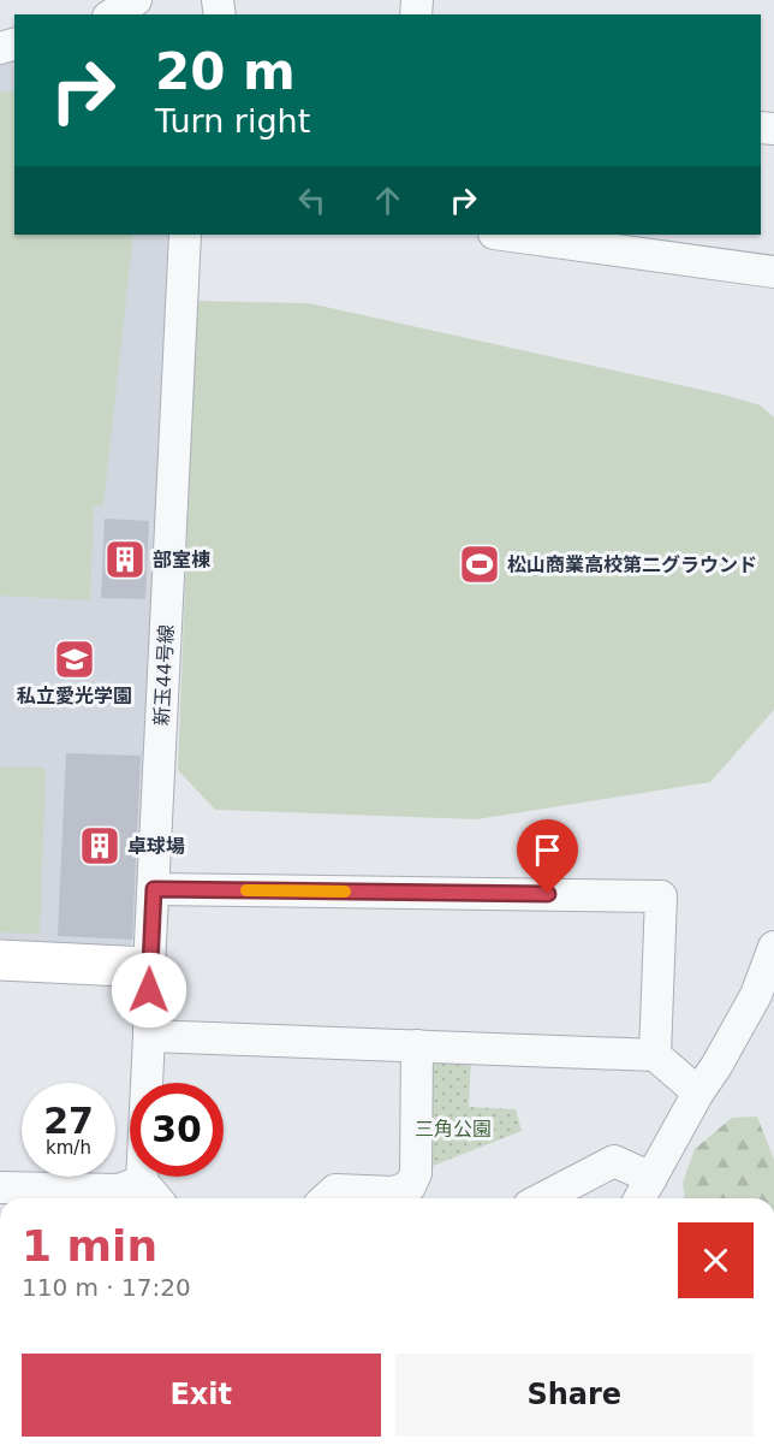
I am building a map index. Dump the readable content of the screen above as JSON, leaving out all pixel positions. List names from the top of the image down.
{
  "streets": {
    "street": ["新玉44号線"]
  },
  "parks": ["三角公園"],
  "places": {
    "building": ["部室棟", "卓球場"],
    "sports": ["松山商業高校第二グラウンド"],
    "school or university": ["私立愛光学園"]
  },
  "page": {
    "turn": ["20 m", "Turn right"],
    "speed": "27 km/h",
    "limit": "30",
    "heading": ["1 min", "110 m · 17:20"],
    "buttons": ["Exit", "Share"]
  }
}
